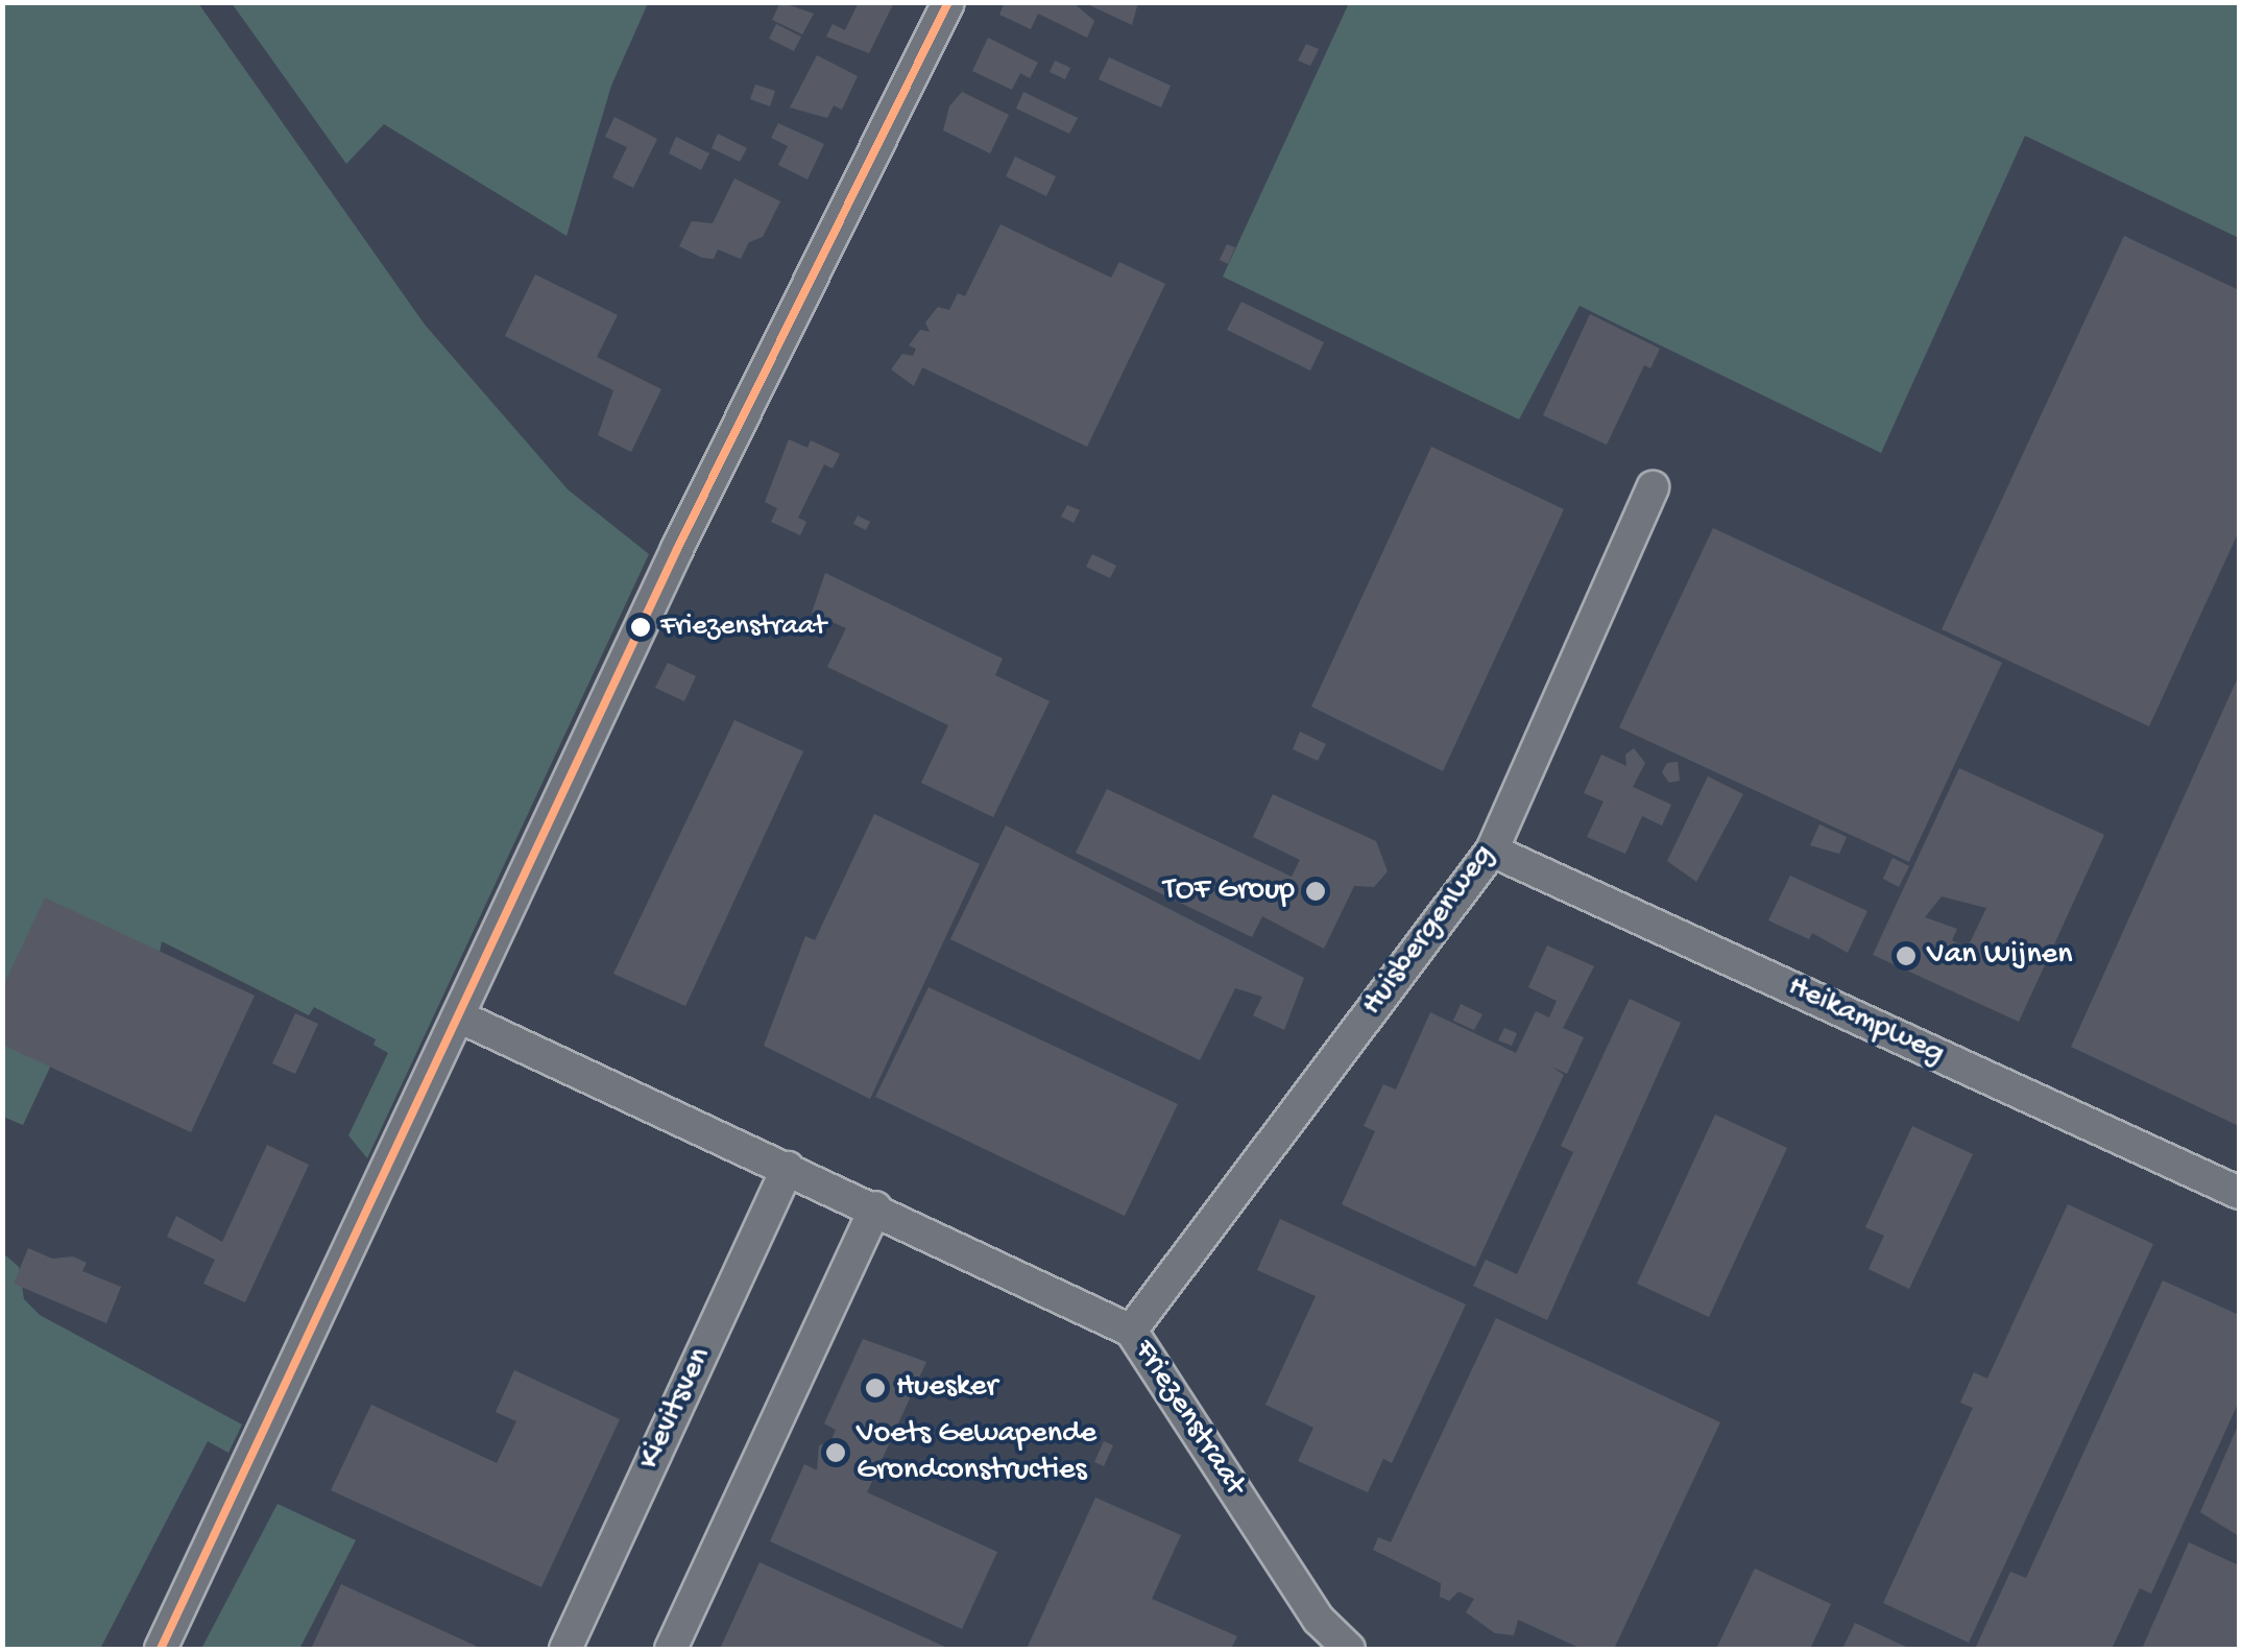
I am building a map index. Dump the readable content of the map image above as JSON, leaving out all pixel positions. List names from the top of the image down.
{
  "streets": {
    "street": [
      "Huisbergenweg",
      "Heikampweg",
      "Kievitsven",
      "Friezenstraat"
    ]
  },
  "crossings": [
    ["Huisbergenweg", "Heikampweg"],
    ["Huisbergenweg", "Friezenstraat"],
    ["Kievitsven", "Friezenstraat"]
  ],
  "places": [
    "Friezenstraat",
    "TOF Group",
    "Van Wijnen",
    "Huesker",
    "Voets Gewapende Grondconstructies"
  ]
}
